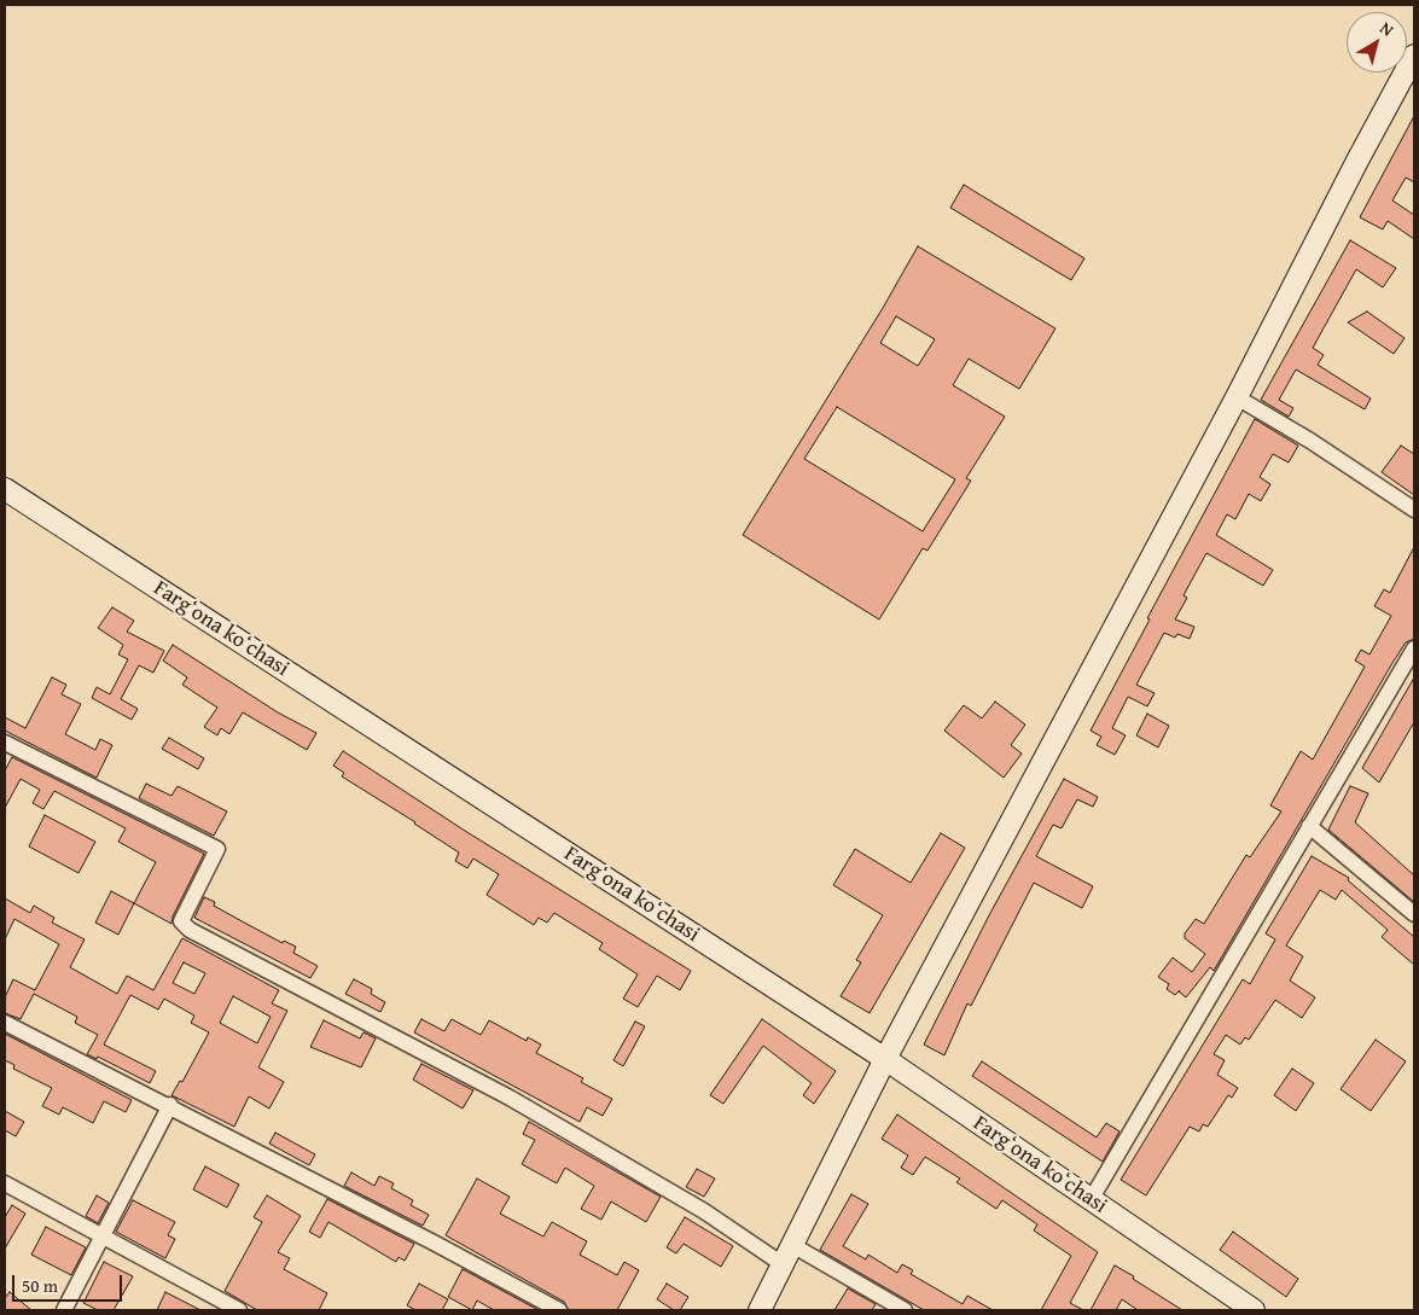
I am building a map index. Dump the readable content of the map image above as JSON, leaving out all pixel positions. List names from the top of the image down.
{
  "streets": {
    "street": ["Fargʻona koʻchasi"]
  },
  "scale_bar": "50 m",
  "north": "top right"
}
